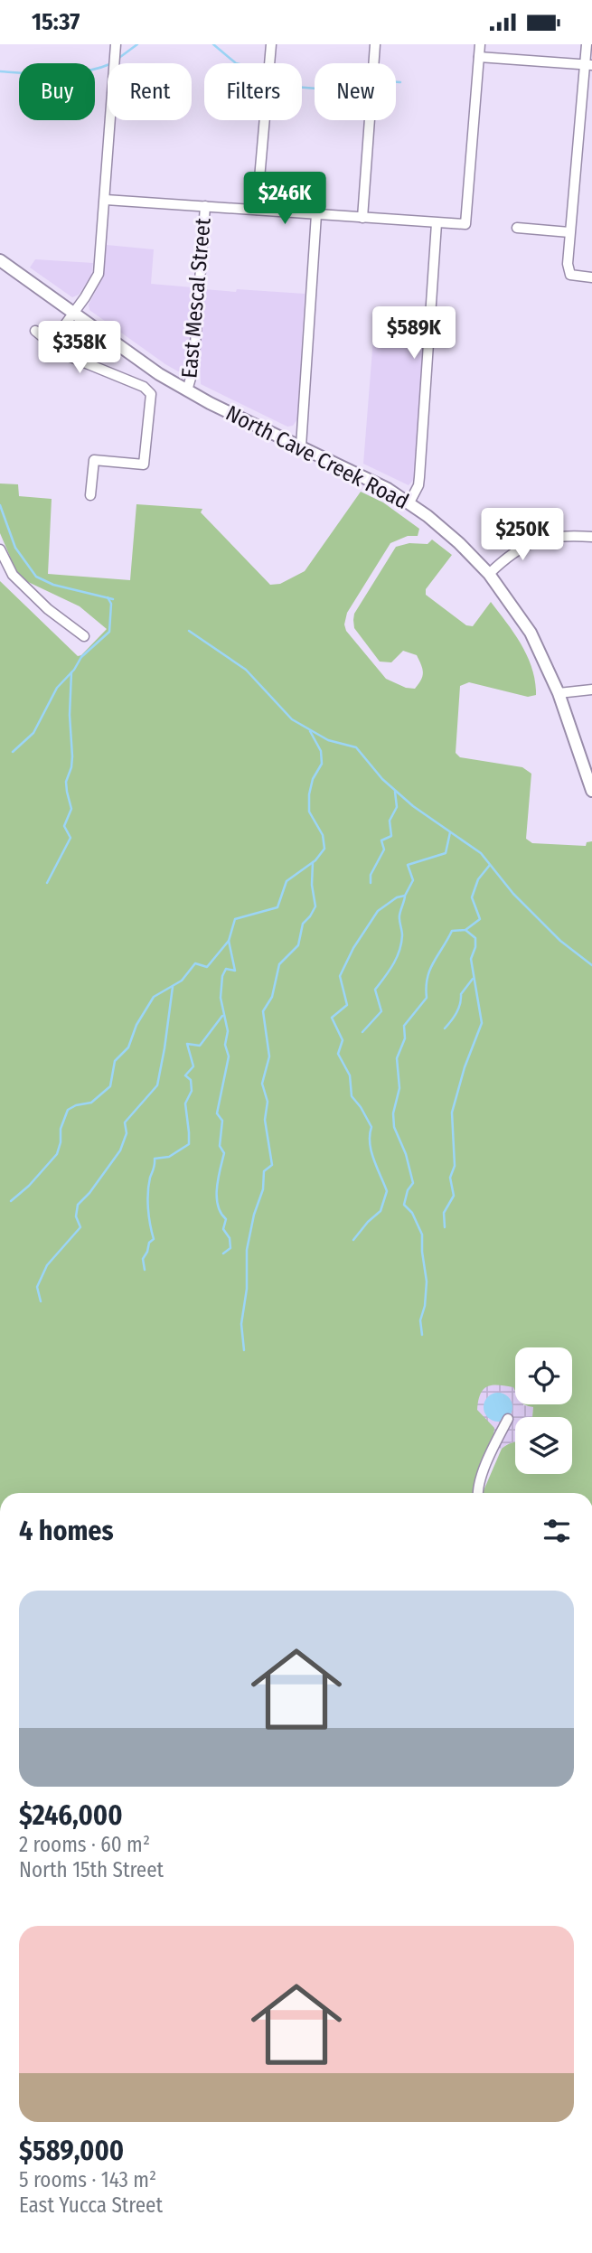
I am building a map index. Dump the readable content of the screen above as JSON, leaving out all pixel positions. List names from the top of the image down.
{
  "streets": {
    "main road": ["North Cave Creek Road"],
    "street": ["East Mescal Street"]
  },
  "crossings": [
    ["East Mescal Street", "North Cave Creek Road"]
  ],
  "page": {
    "status": "15:37",
    "chip": [
      "Buy",
      "Rent",
      "Filters",
      "New"
    ],
    "price": [
      "$246K",
      "$589K",
      "$358K",
      "$250K"
    ],
    "heading": "4 homes",
    "list": [
      {
        "name": "$246,000",
        "note": "2 rooms · 60 m² · North 15th Street"
      },
      {
        "name": "$589,000",
        "note": "5 rooms · 143 m² · East Yucca Street"
      }
    ]
  }
}
